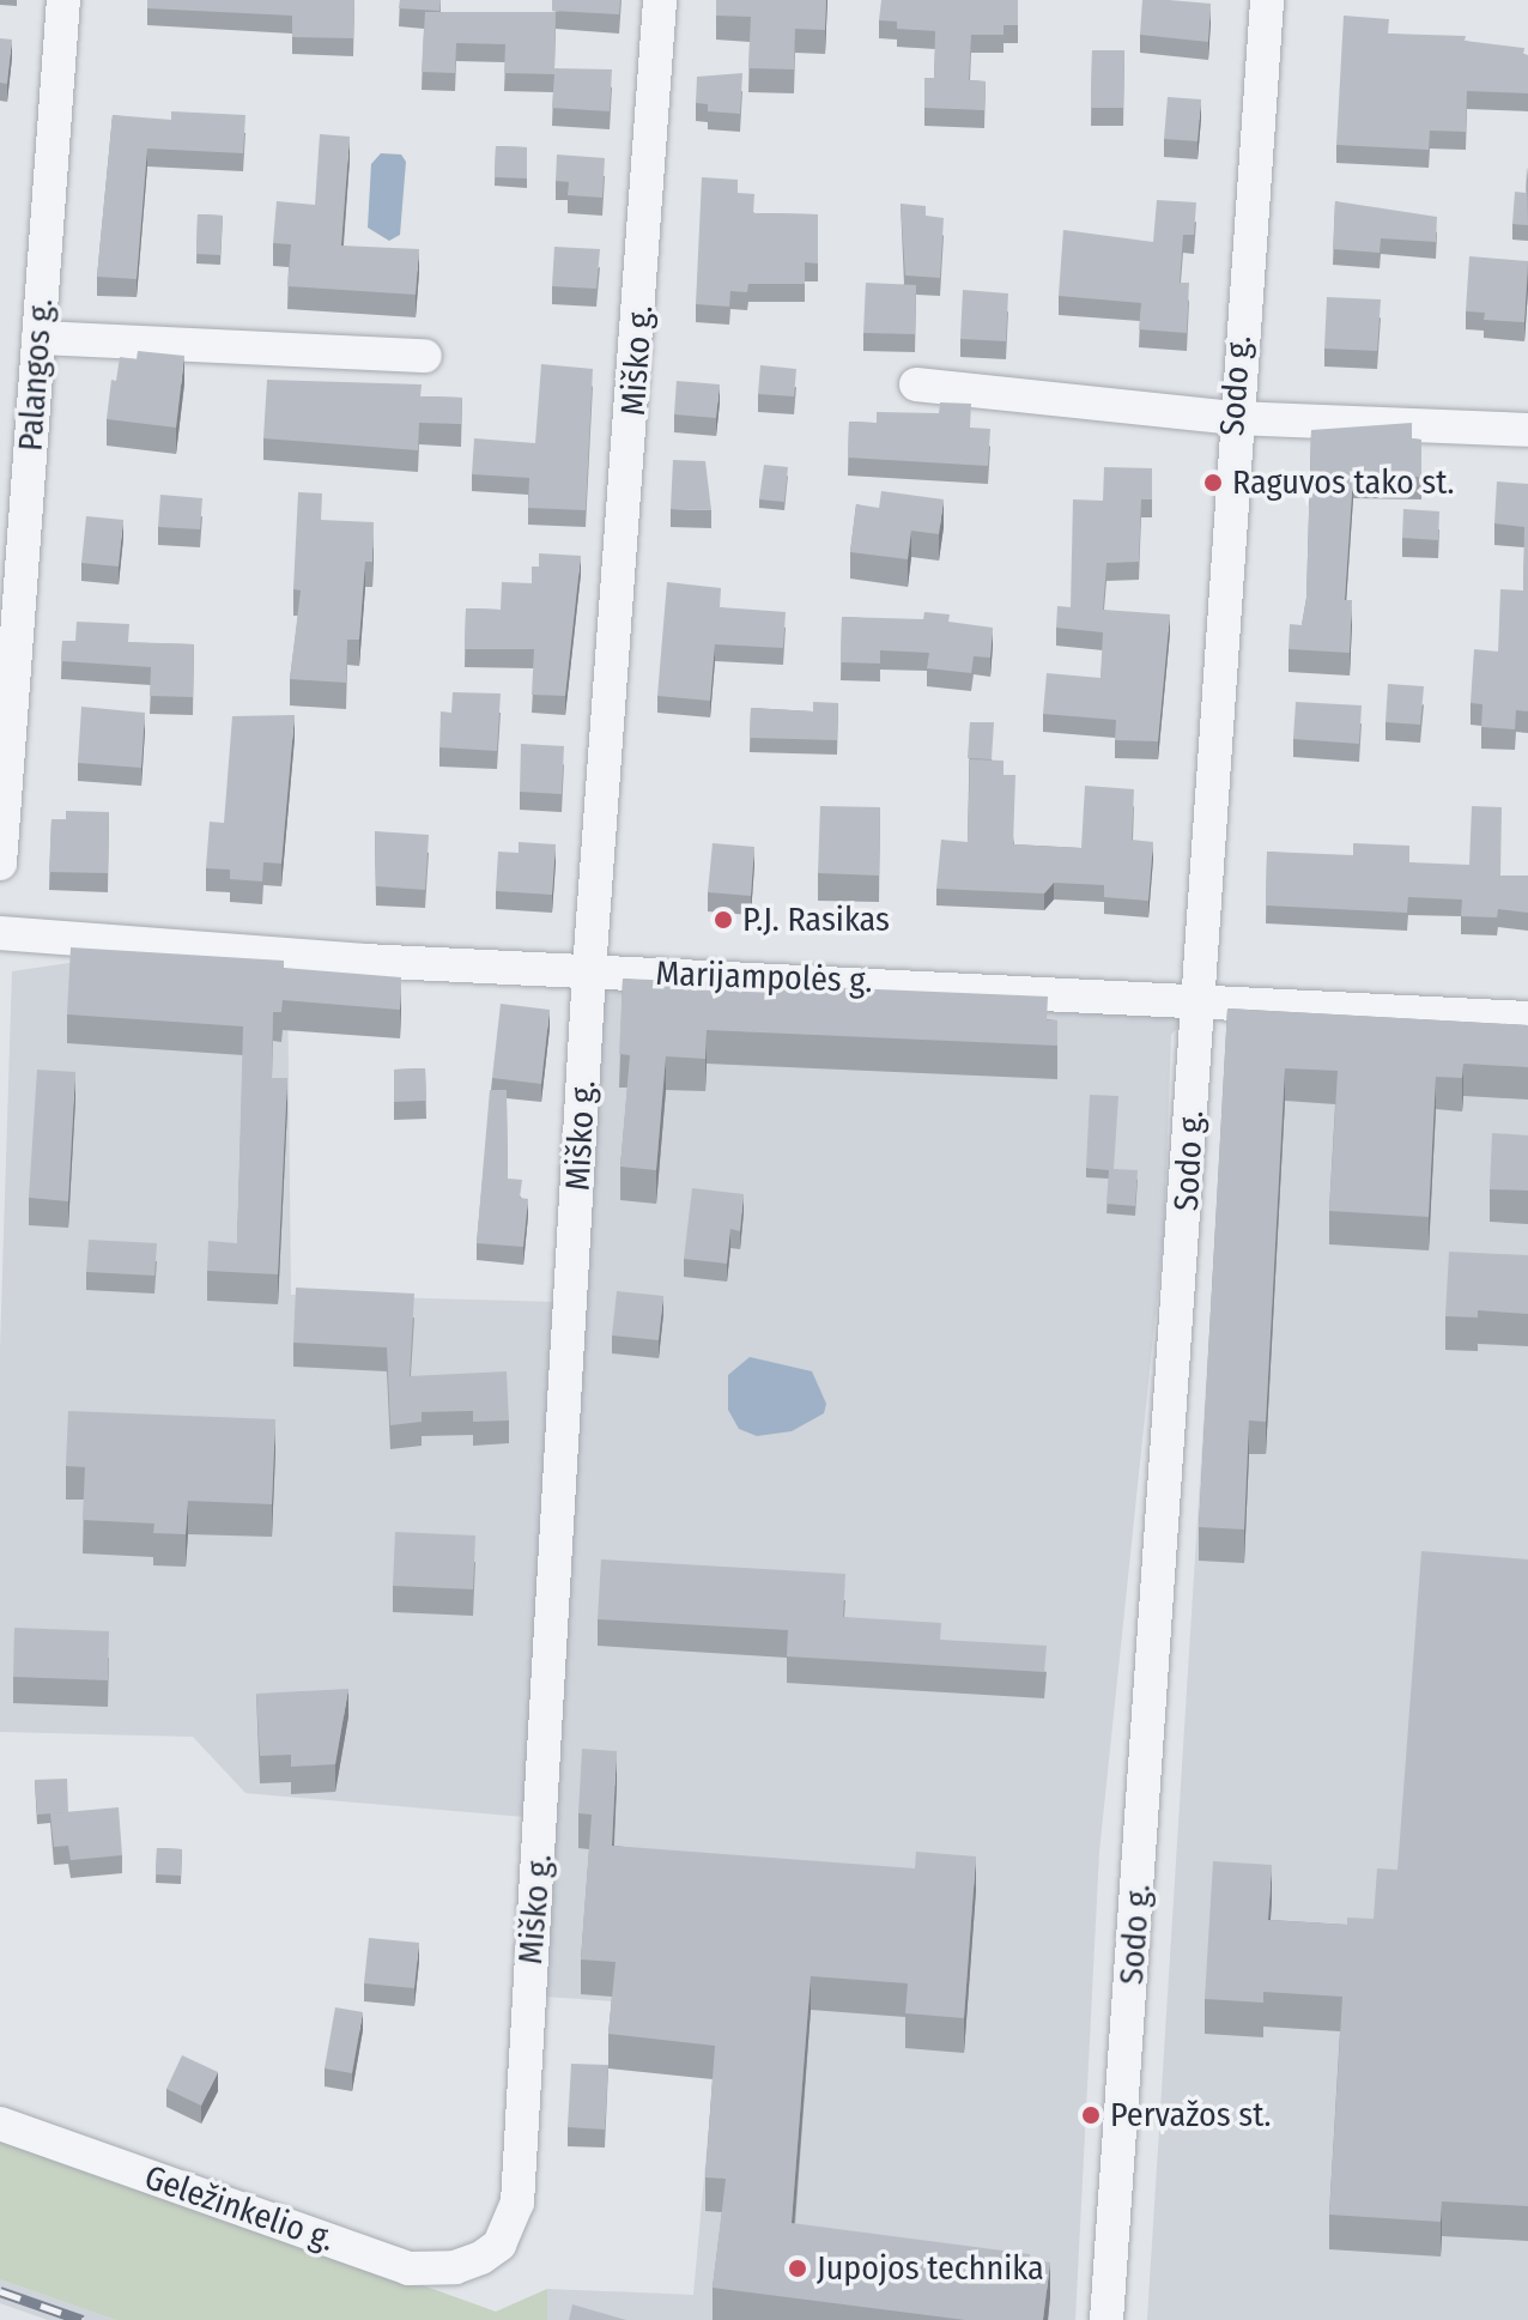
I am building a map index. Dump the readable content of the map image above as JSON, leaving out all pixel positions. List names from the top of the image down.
{
  "streets": {
    "street": [
      "Miško g.",
      "Palangos g.",
      "Sodo g.",
      "Marijampolės g.",
      "Geležinkelio g."
    ]
  },
  "crossings": [
    ["Miško g.", "Marijampolės g."],
    ["Miško g.", "Geležinkelio g."],
    ["Sodo g.", "Marijampolės g."]
  ],
  "places": [
    "Raguvos tako st.",
    "P.J. Rasikas",
    "Pervažos st.",
    "Jupojos technika"
  ]
}
